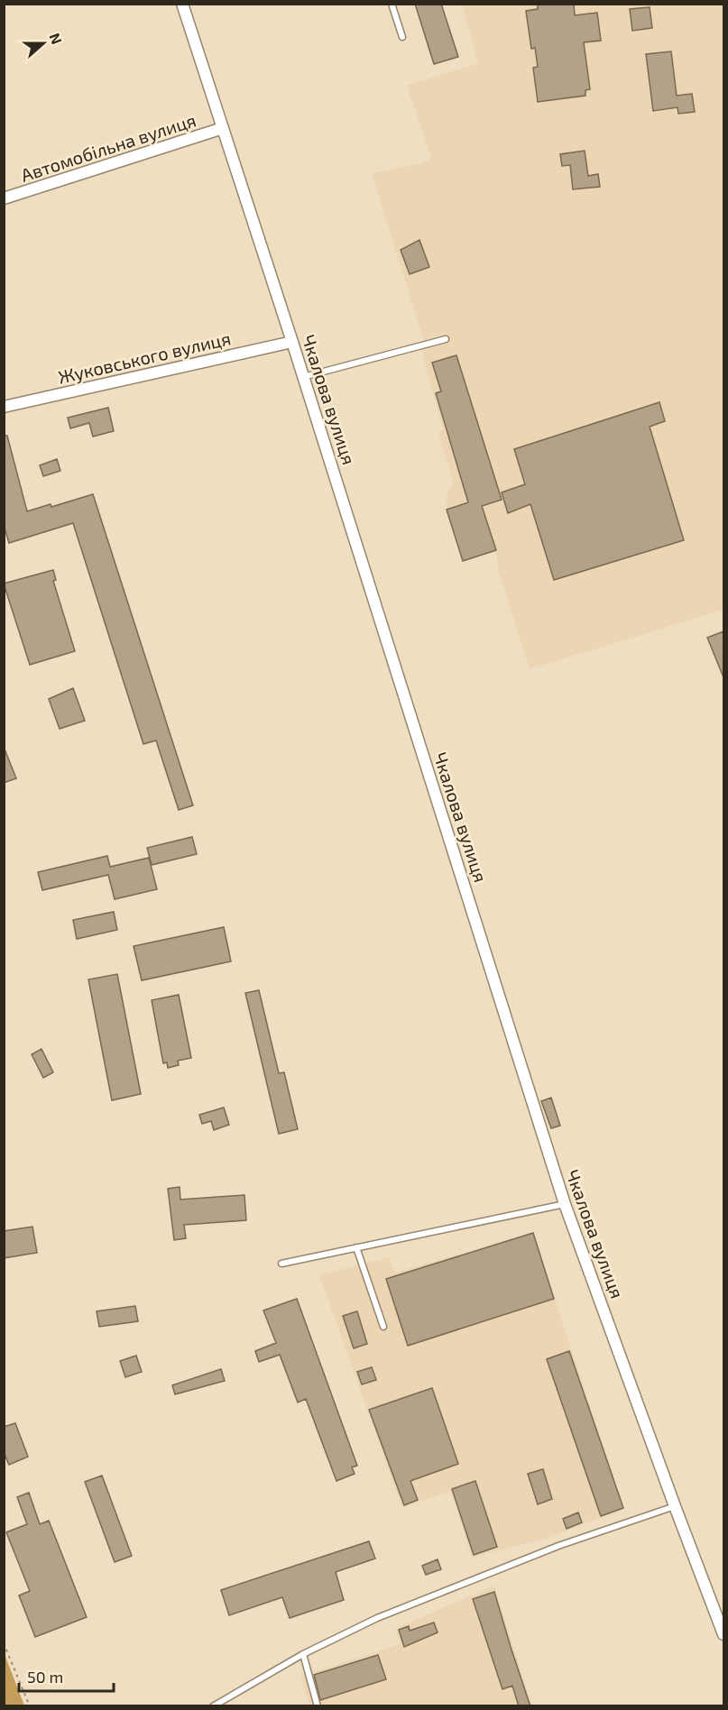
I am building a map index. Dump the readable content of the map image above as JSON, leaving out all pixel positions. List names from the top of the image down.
{
  "streets": {
    "street": ["Автомобільна вулиця", "Жуковського вулиця", "Чкалова вулиця"]
  },
  "crossings": [
    ["Автомобільна вулиця", "Чкалова вулиця"],
    ["Жуковського вулиця", "Чкалова вулиця"]
  ],
  "scale_bar": "50 m",
  "north": "right"
}
